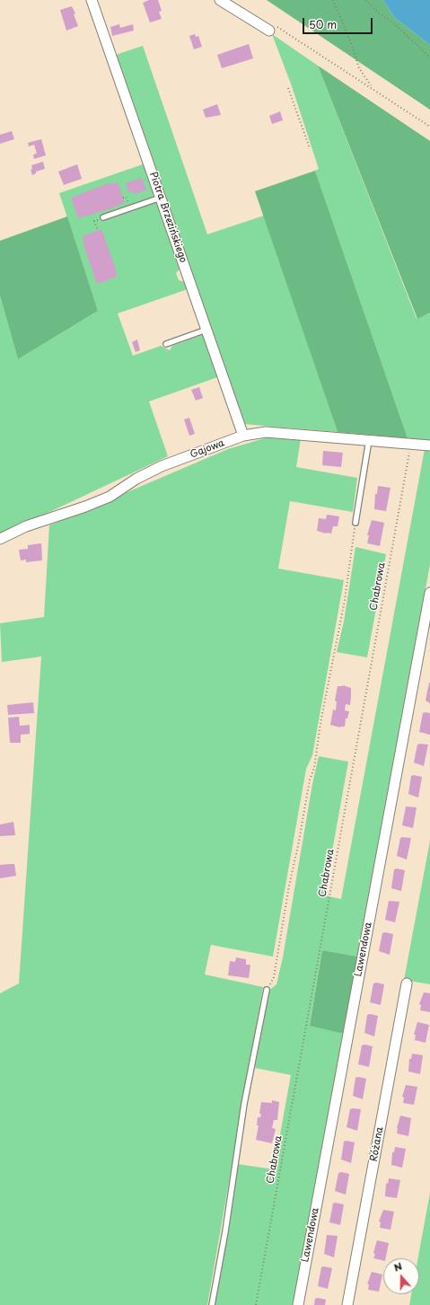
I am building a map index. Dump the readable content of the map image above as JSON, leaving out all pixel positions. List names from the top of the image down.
{
  "streets": {
    "street": [
      "Piotra Brzezińskiego",
      "Gajowa",
      "Lawendowa",
      "Różana"
    ],
    "path": ["Chabrowa"]
  },
  "crossings": [
    ["Piotra Brzezińskiego", "Gajowa"],
    ["Gajowa", "Chabrowa"]
  ],
  "scale_bar": "50 m",
  "north": "top"
}
